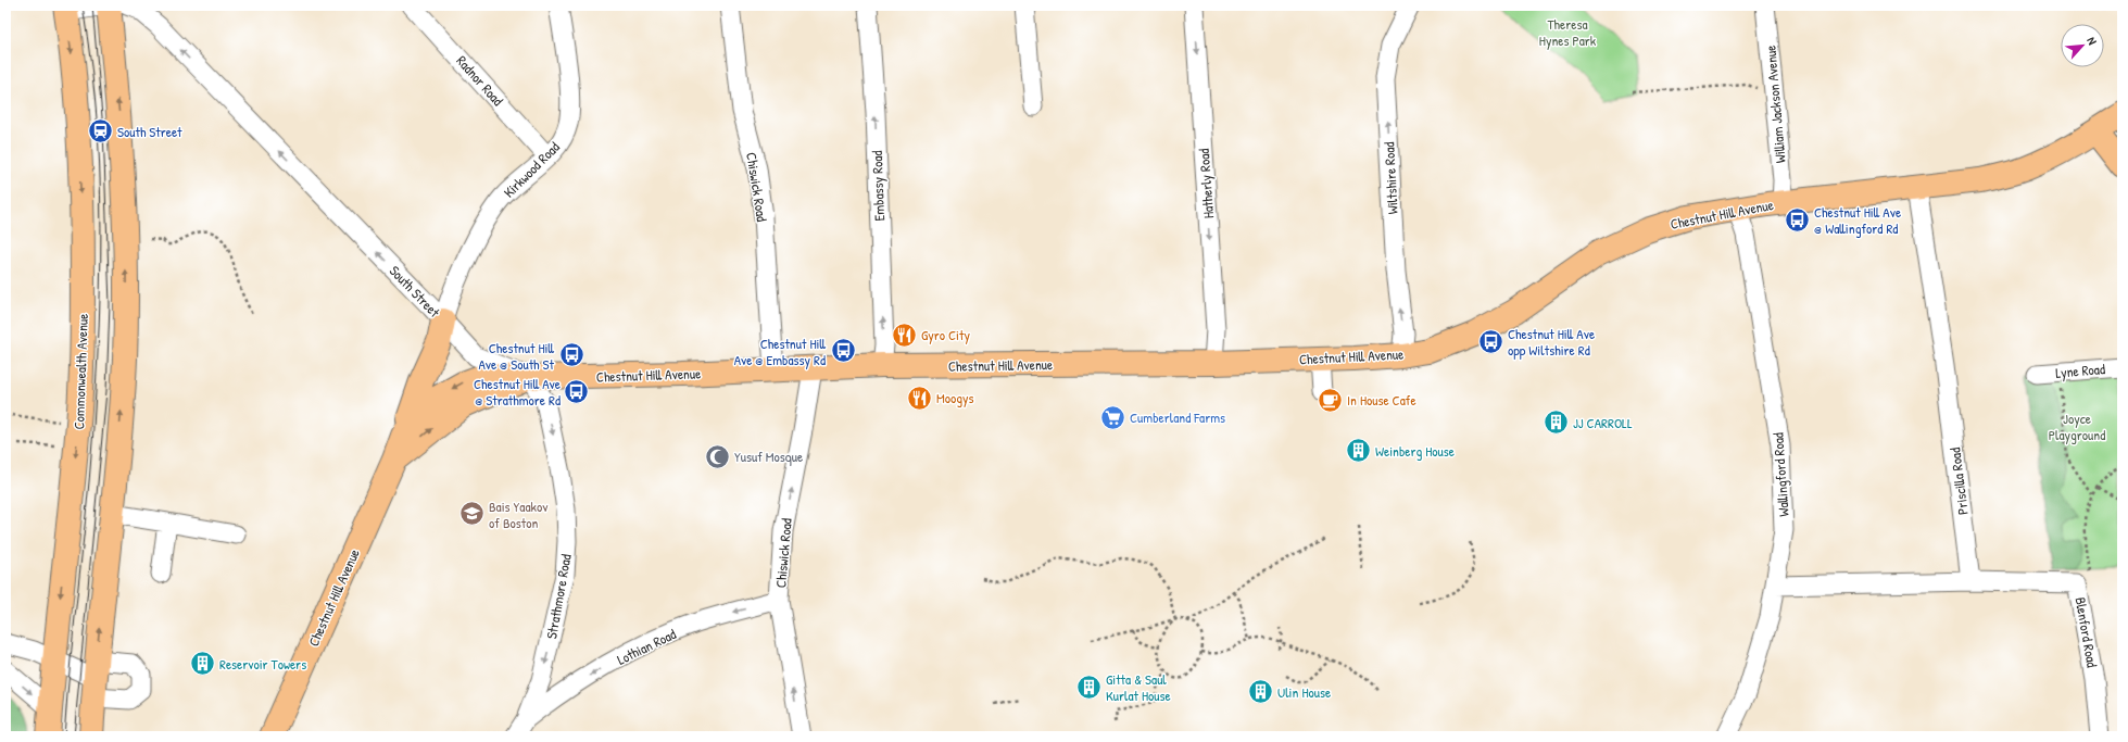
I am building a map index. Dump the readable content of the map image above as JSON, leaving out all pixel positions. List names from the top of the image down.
{
  "streets": {
    "main road": ["Chestnut Hill Avenue", "Commonwealth Avenue"],
    "street": [
      "Radnor Road",
      "William Jackson Avenue",
      "Kirkwood Road",
      "Wiltshire Road",
      "Hatherly Road",
      "Embassy Road",
      "Chiswick Road",
      "South Street",
      "Lyne Road",
      "Wallingford Road",
      "Priscilla Road",
      "Strathmore Road",
      "Blenford Road",
      "Lothian Road"
    ]
  },
  "crossings": [
    ["Radnor Road", "Kirkwood Road"],
    ["William Jackson Avenue", "Chestnut Hill Avenue"],
    ["Kirkwood Road", "South Street"],
    ["Wiltshire Road", "Chestnut Hill Avenue"],
    ["Hatherly Road", "Chestnut Hill Avenue"],
    ["Embassy Road", "Chestnut Hill Avenue"],
    ["Chiswick Road", "Chestnut Hill Avenue"],
    ["Chiswick Road", "Lothian Road"],
    ["Chestnut Hill Avenue", "South Street"],
    ["Chestnut Hill Avenue", "Wallingford Road"],
    ["Chestnut Hill Avenue", "Priscilla Road"],
    ["Chestnut Hill Avenue", "Strathmore Road"],
    ["South Street", "Strathmore Road"],
    ["Priscilla Road", "Blenford Road"],
    ["Strathmore Road", "Lothian Road"]
  ],
  "one_way": [
    "Wiltshire Road",
    "Hatherly Road",
    "Embassy Road",
    "Chiswick Road",
    "South Street",
    "Strathmore Road",
    "Lothian Road"
  ],
  "parks": ["Theresa Hynes Park", "Joyce Playground"],
  "places": {
    "station": ["South Street"],
    "bus stop": [
      "Chestnut Hill Ave @ Wallingford Rd",
      "Chestnut Hill Ave opp Wiltshire Rd",
      "Chestnut Hill Ave @ Embassy Rd",
      "Chestnut Hill Ave @ South St",
      "Chestnut Hill Ave @ Strathmore Rd"
    ],
    "restaurant": ["Gyro City", "Moogys"],
    "cafe": ["In House Cafe"],
    "supermarket": ["Cumberland Farms"],
    "building": [
      "JJ CARROLL",
      "Weinberg House",
      "Reservoir Towers",
      "Gitta & Saul Kurlat House",
      "Ulin House"
    ],
    "mosque": ["Yusuf Mosque"],
    "school or university": ["Bais Yaakov of Boston"]
  },
  "north": "top right"
}
